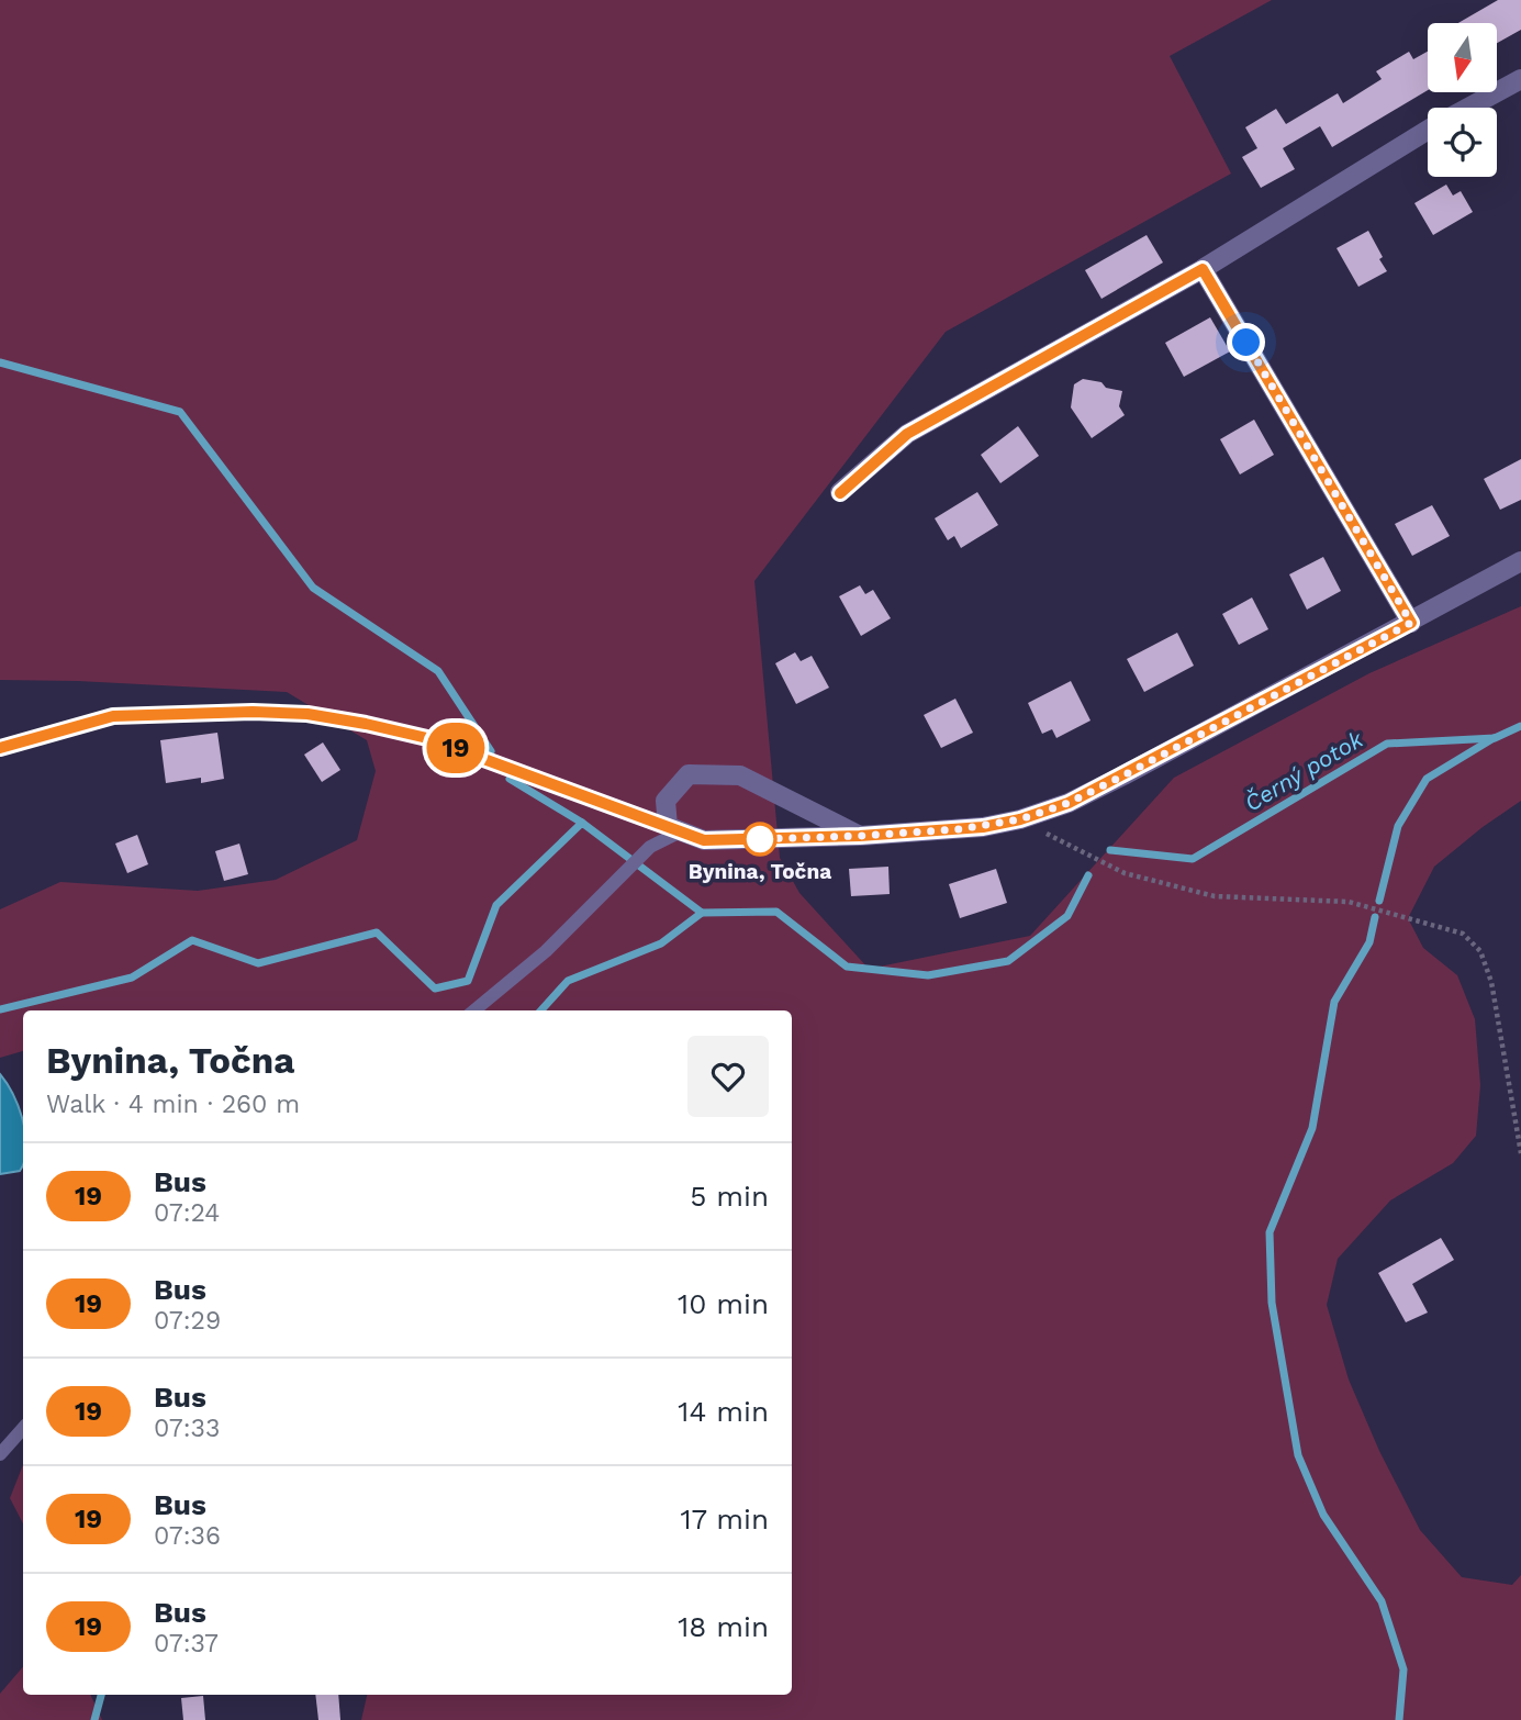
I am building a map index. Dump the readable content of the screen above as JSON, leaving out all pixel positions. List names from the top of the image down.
{
  "water": ["Černý potok"],
  "places": ["Bynina, Točna"],
  "lines": ["bus line 19"],
  "north": "bottom",
  "page": {
    "on_map": "19",
    "heading": ["Bynina, Točna", "Walk · 4 min · 260 m"],
    "list": [
      {
        "mark": "19",
        "name": "Bus",
        "note": "07:24",
        "value": "5 min"
      },
      {
        "mark": "19",
        "name": "Bus",
        "note": "07:29",
        "value": "10 min"
      },
      {
        "mark": "19",
        "name": "Bus",
        "note": "07:33",
        "value": "14 min"
      },
      {
        "mark": "19",
        "name": "Bus",
        "note": "07:36",
        "value": "17 min"
      },
      {
        "mark": "19",
        "name": "Bus",
        "note": "07:37",
        "value": "18 min"
      }
    ]
  }
}
